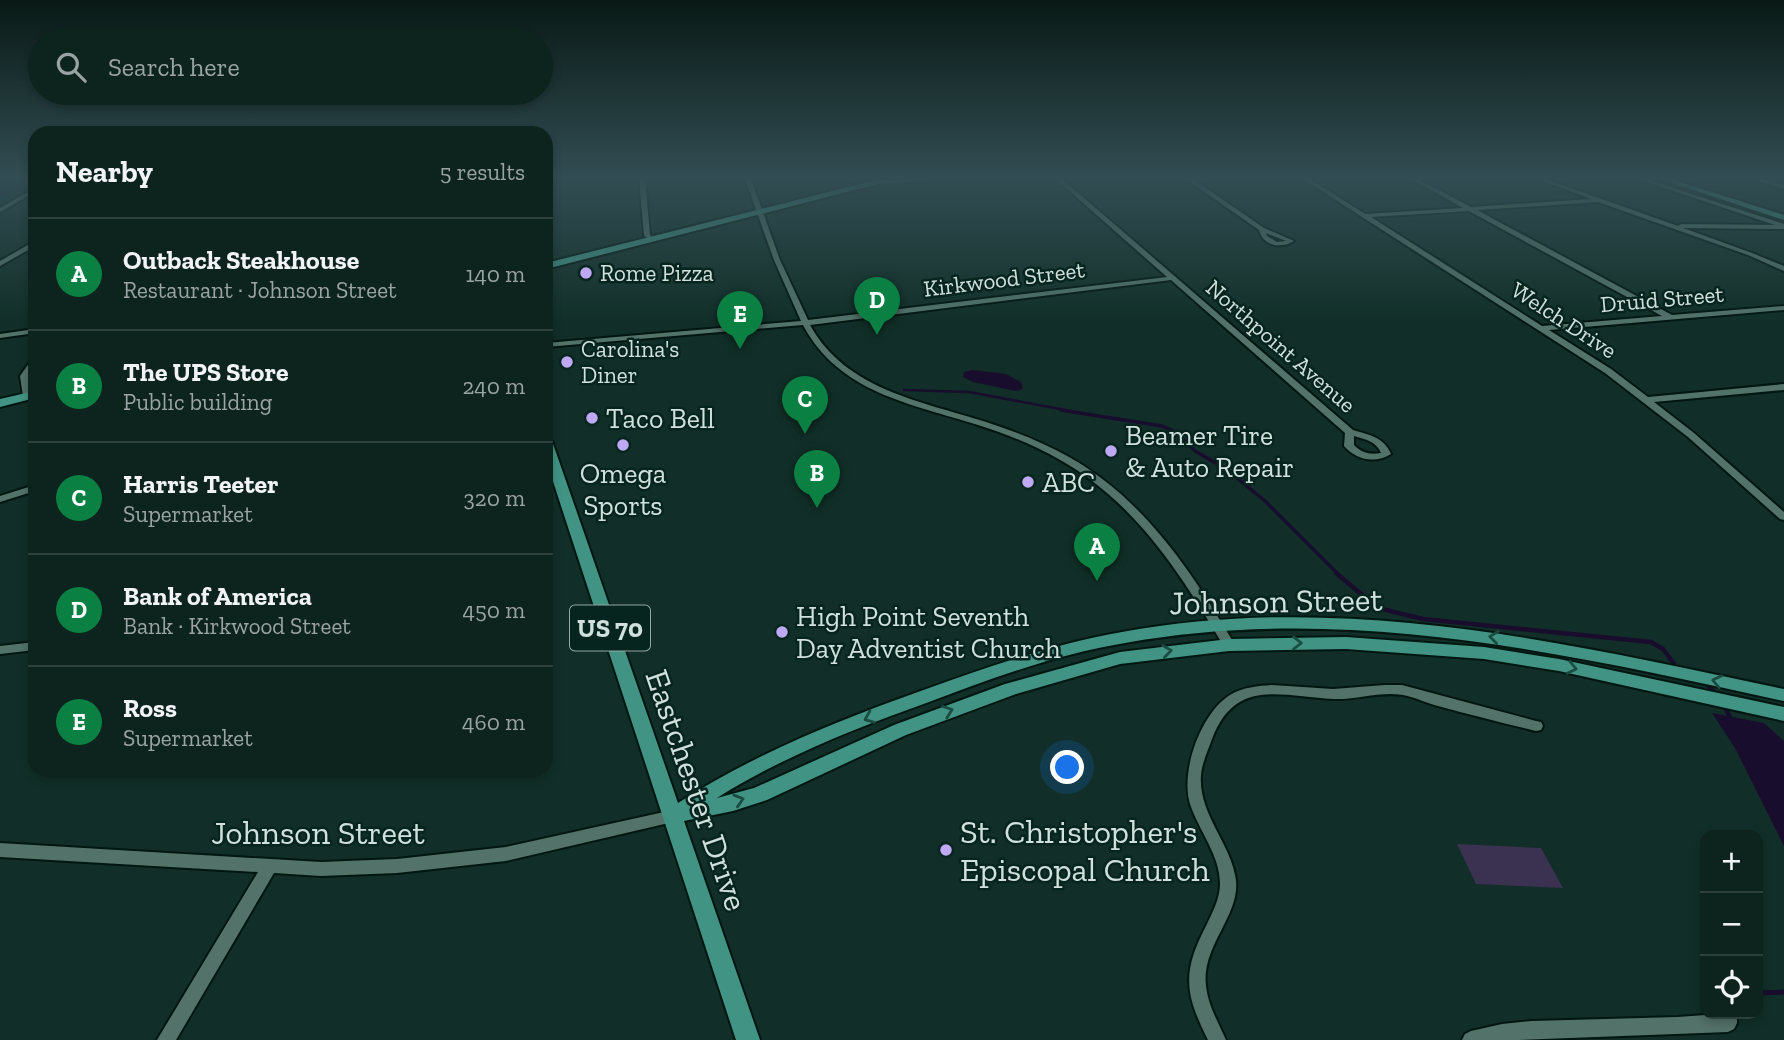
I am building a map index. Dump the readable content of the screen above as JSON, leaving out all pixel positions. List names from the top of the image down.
{
  "streets": {
    "main road": ["Johnson Street", "US 70", "Eastchester Drive"],
    "street": [
      "Kirkwood Street",
      "Druid Street",
      "Welch Drive",
      "Northpoint Avenue"
    ]
  },
  "crossings": [
    ["Kirkwood Street", "Northpoint Avenue"],
    ["Druid Street", "Welch Drive"],
    ["Johnson Street", "Eastchester Drive"]
  ],
  "places": [
    "Rome Pizza",
    "Carolina's Diner",
    "Taco Bell",
    "Omega Sports",
    "Beamer Tire & Auto Repair",
    "ABC",
    "High Point Seventh Day Adventist Church",
    "St. Christopher's Episcopal Church"
  ],
  "page": {
    "search": "Search here",
    "heading": ["Nearby", "5 results"],
    "list": [
      {
        "mark": "A",
        "name": "Outback Steakhouse",
        "note": "Restaurant · Johnson Street",
        "value": "140 m"
      },
      {
        "mark": "B",
        "name": "The UPS Store",
        "note": "Public building",
        "value": "240 m"
      },
      {
        "mark": "C",
        "name": "Harris Teeter",
        "note": "Supermarket",
        "value": "320 m"
      },
      {
        "mark": "D",
        "name": "Bank of America",
        "note": "Bank · Kirkwood Street",
        "value": "450 m"
      },
      {
        "mark": "E",
        "name": "Ross",
        "note": "Supermarket",
        "value": "460 m"
      }
    ],
    "pins": [
      "D",
      "E",
      "C",
      "B",
      "A"
    ],
    "map_buttons": ["+", "−"]
  }
}
